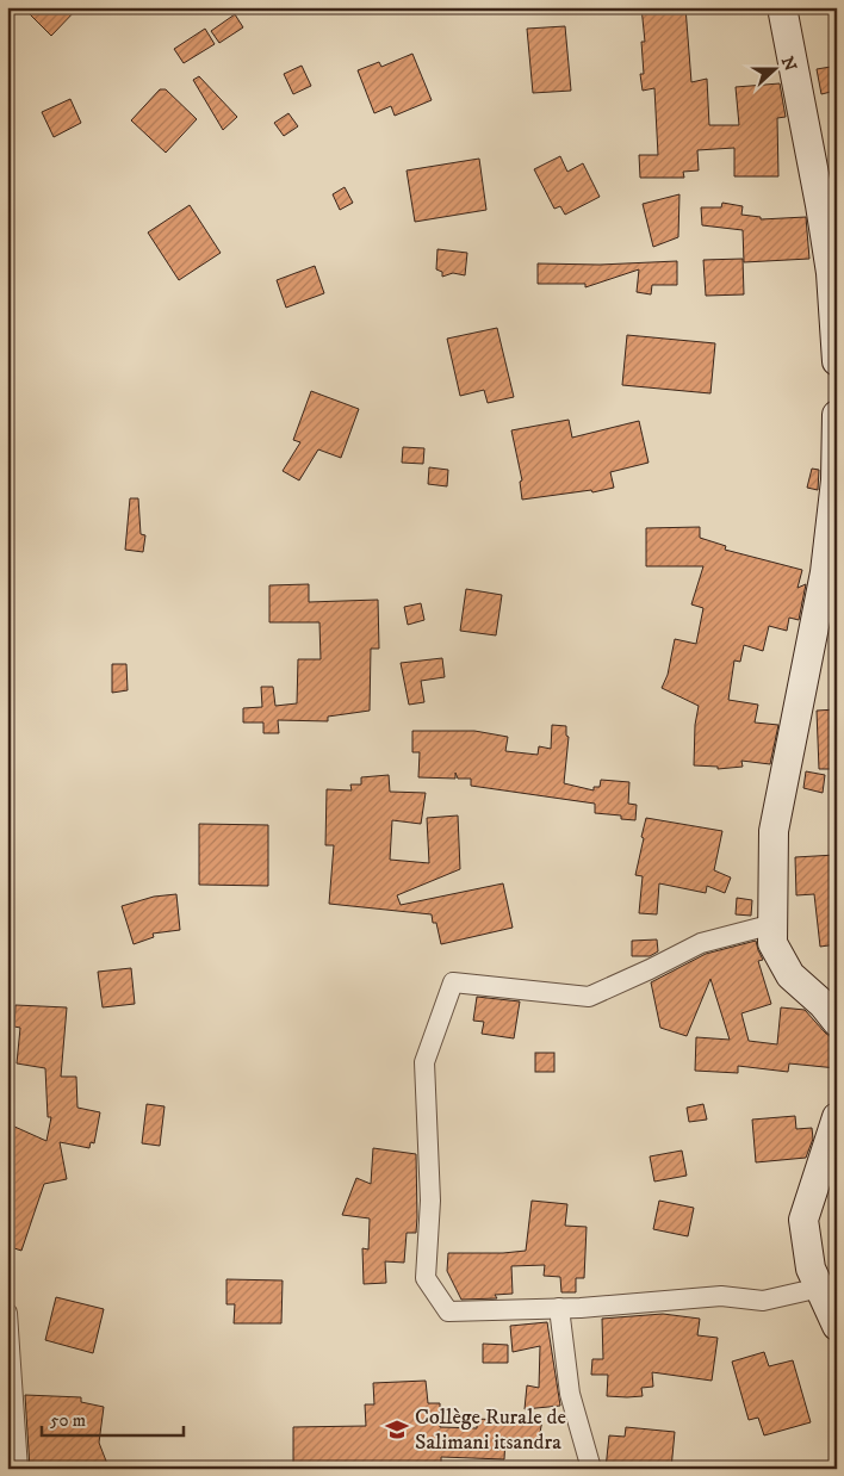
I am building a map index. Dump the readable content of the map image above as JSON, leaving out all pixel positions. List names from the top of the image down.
{
  "places": {
    "school or university": ["Collège Rurale de Salimani itsandra"]
  },
  "scale_bar": "50 m",
  "north": "right"
}
